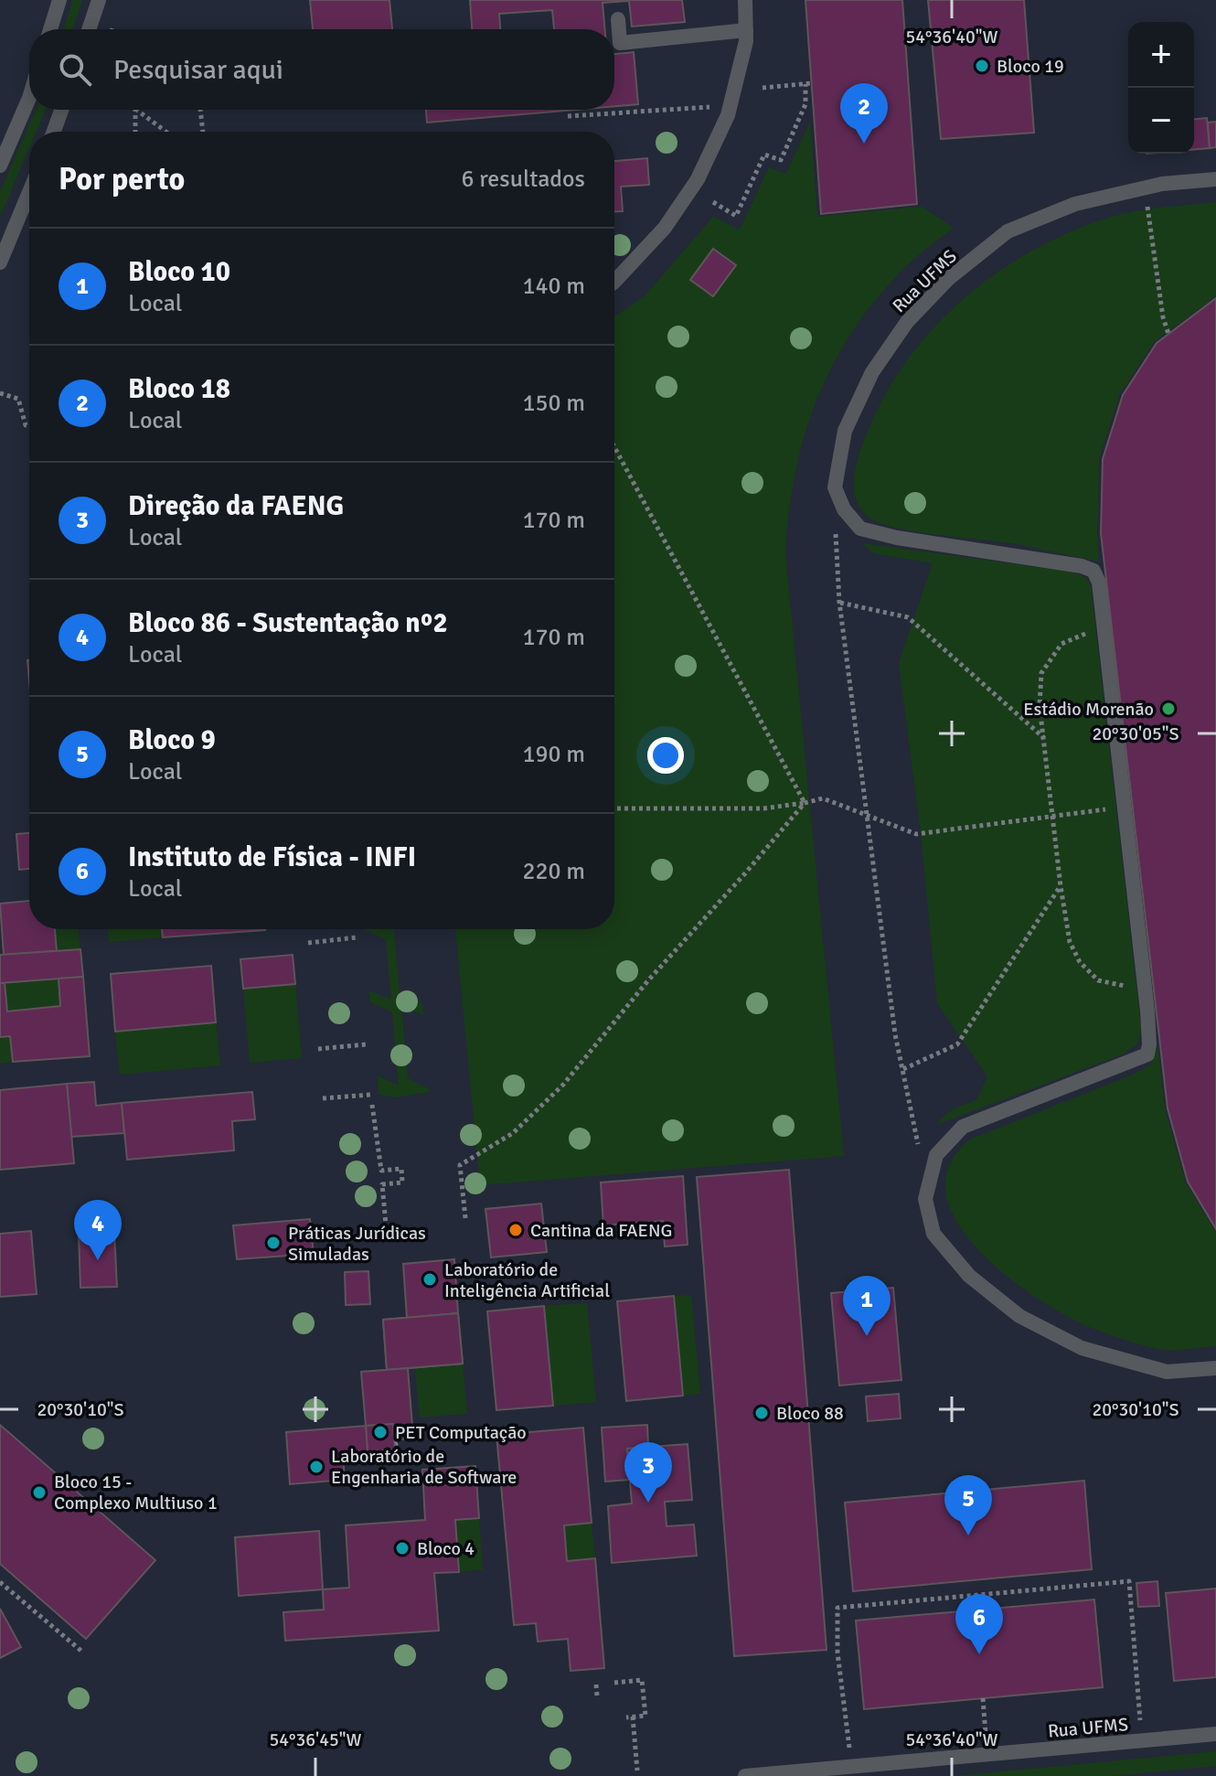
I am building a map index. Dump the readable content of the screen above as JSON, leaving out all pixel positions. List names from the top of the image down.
{
  "streets": {
    "lane": ["Rua UFMS"]
  },
  "places": [
    "Bloco 19",
    "Estádio Morenão",
    "Cantina da FAENG",
    "Práticas Jurídicas Simuladas",
    "Laboratório de Inteligência Artificial",
    "Bloco 88",
    "PET Computação",
    "Laboratório de Engenharia de Software",
    "Bloco 15 - Complexo Multiuso 1",
    "Bloco 4"
  ],
  "page": {
    "map_buttons": ["+", "−"],
    "search": "Pesquisar aqui",
    "pins": [
      "2",
      "4",
      "1",
      "3",
      "5",
      "6"
    ],
    "heading": ["Por perto", "6 resultados"],
    "list": [
      {
        "mark": "1",
        "name": "Bloco 10",
        "note": "Local",
        "value": "140 m"
      },
      {
        "mark": "2",
        "name": "Bloco 18",
        "note": "Local",
        "value": "150 m"
      },
      {
        "mark": "3",
        "name": "Direção da FAENG",
        "note": "Local",
        "value": "170 m"
      },
      {
        "mark": "4",
        "name": "Bloco 86 - Sustentação nº2",
        "note": "Local",
        "value": "170 m"
      },
      {
        "mark": "5",
        "name": "Bloco 9",
        "note": "Local",
        "value": "190 m"
      },
      {
        "mark": "6",
        "name": "Instituto de Física - INFI",
        "note": "Local",
        "value": "220 m"
      }
    ]
  },
  "coordinates": [
    "54°36'40\"W",
    "20°30'05\"S",
    "20°30'10\"S",
    "54°36'45\"W"
  ]
}
